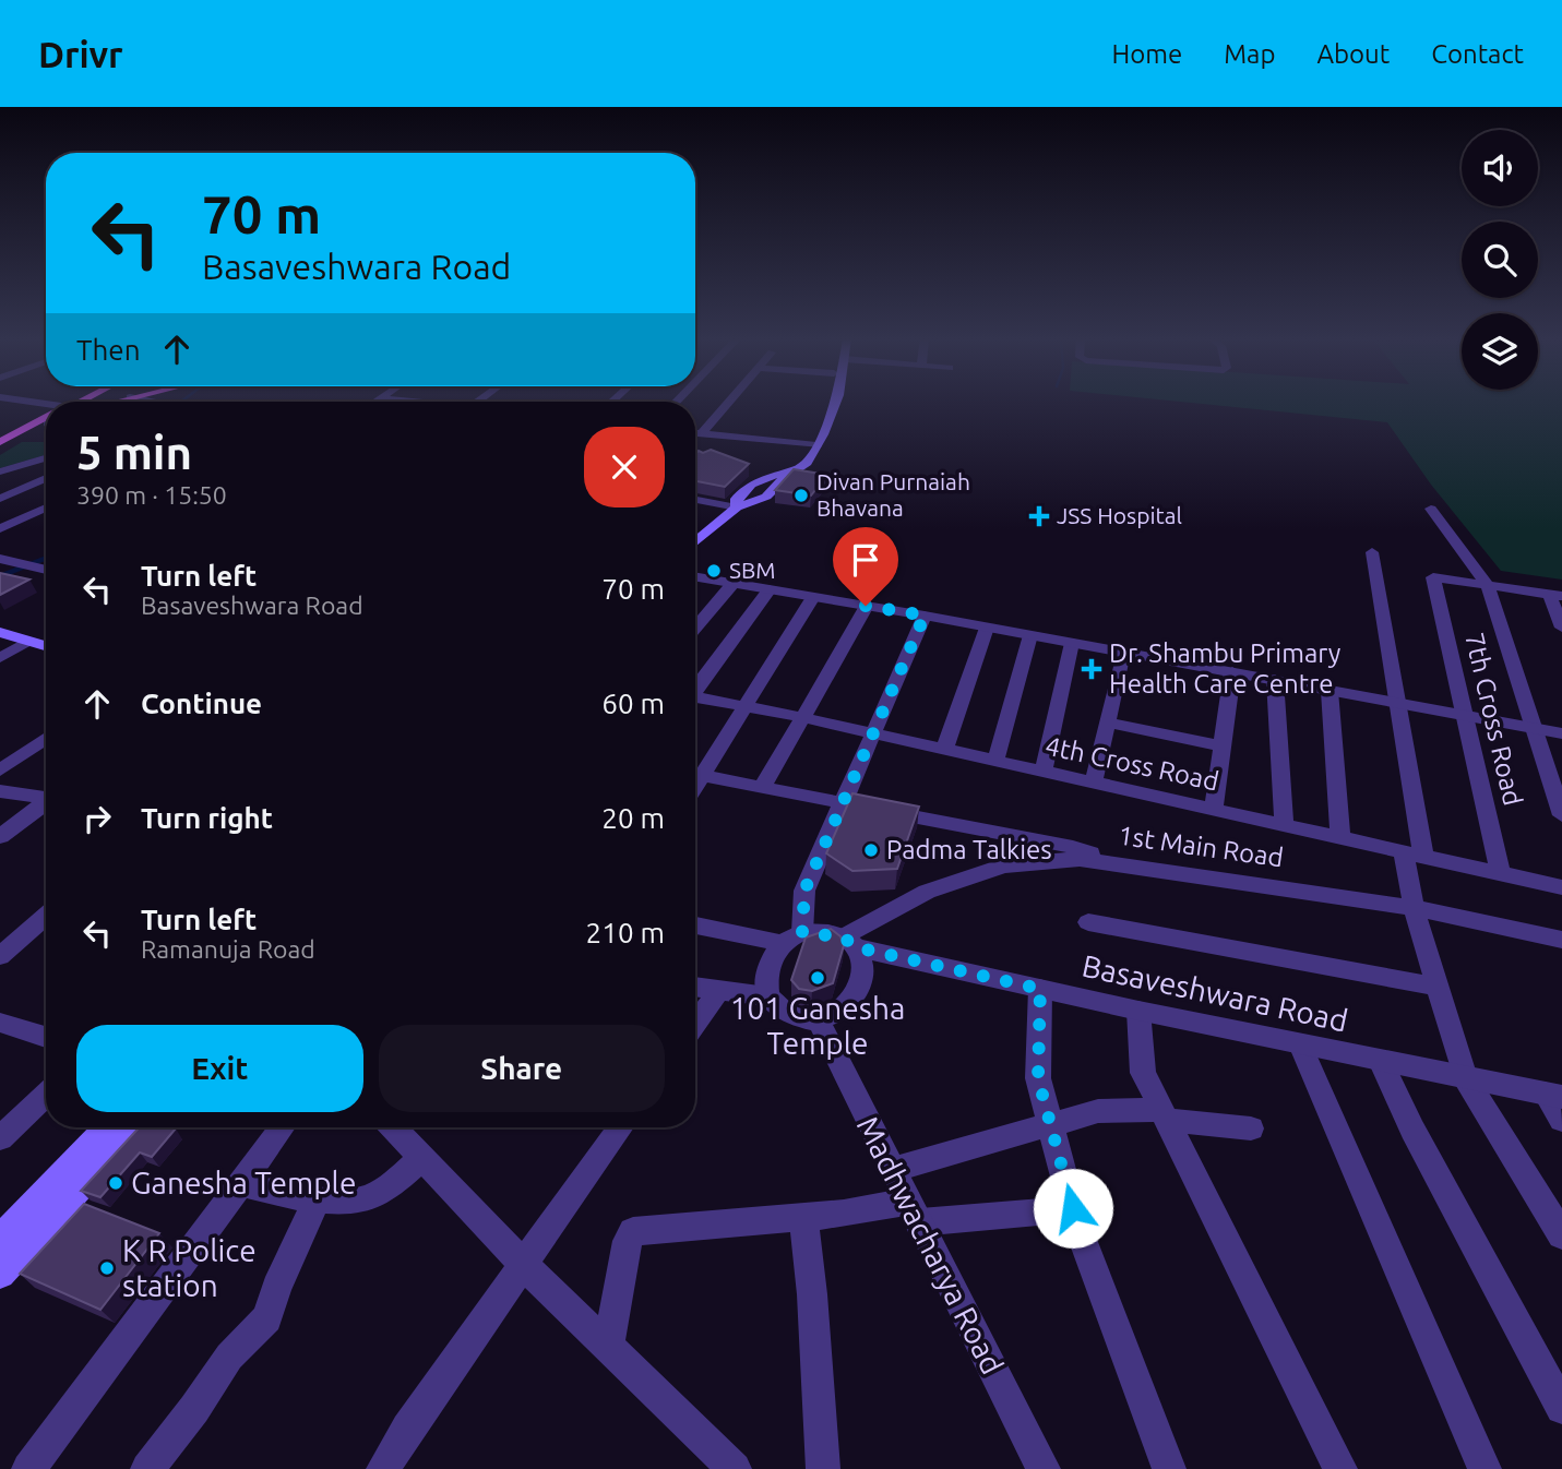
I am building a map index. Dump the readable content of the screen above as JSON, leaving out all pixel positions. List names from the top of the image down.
{
  "streets": {
    "street": [
      "7th Cross Road",
      "4th Cross Road",
      "1st Main Road",
      "Basaveshwara Road",
      "Madhwacharya Road"
    ]
  },
  "crossings": [
    ["7th Cross Road", "4th Cross Road"],
    ["1st Main Road", "Basaveshwara Road"],
    ["1st Main Road", "Madhwacharya Road"],
    ["Basaveshwara Road", "Madhwacharya Road"]
  ],
  "places": {
    "other": [
      "Divan Purnaiah Bhavana",
      "SBM",
      "Padma Talkies",
      "101 Ganesha Temple",
      "Ganesha Temple",
      "K R Police station"
    ],
    "health": ["JSS Hospital", "Dr. Shambu Primary Health Care Centre"]
  },
  "page": {
    "header": "Drivr",
    "nav": [
      "Home",
      "Map",
      "About",
      "Contact"
    ],
    "turn": ["70 m", "Basaveshwara Road"],
    "then": "Then",
    "heading": ["5 min", "390 m · 15:50"],
    "list": [
      {
        "name": "Turn left",
        "note": "Basaveshwara Road",
        "value": "70 m"
      },
      {
        "name": "Continue",
        "value": "60 m"
      },
      {
        "name": "Turn right",
        "value": "20 m"
      },
      {
        "name": "Turn left",
        "note": "Ramanuja Road",
        "value": "210 m"
      }
    ],
    "buttons": ["Exit", "Share"]
  }
}
